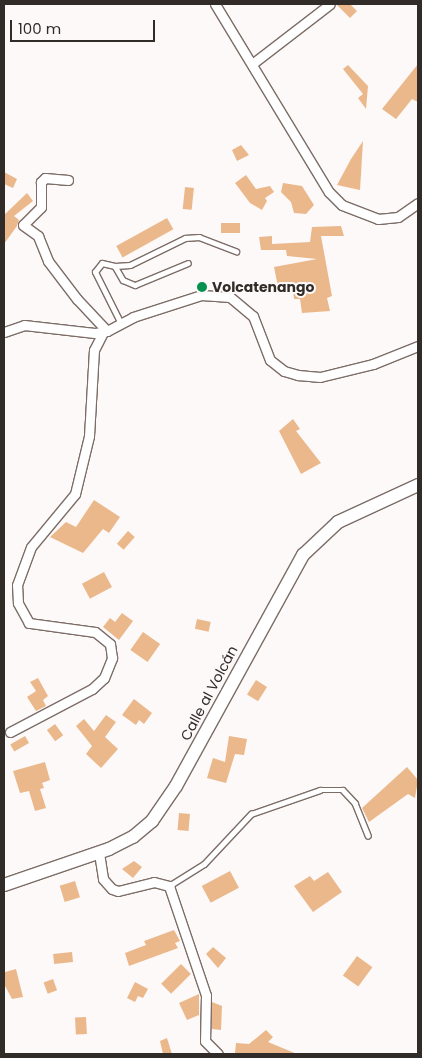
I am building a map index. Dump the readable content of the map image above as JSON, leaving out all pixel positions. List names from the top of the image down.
{
  "streets": {
    "street": ["Calle al Volcán"]
  },
  "places": ["Volcatenango"],
  "scale_bar": "100 m"
}
